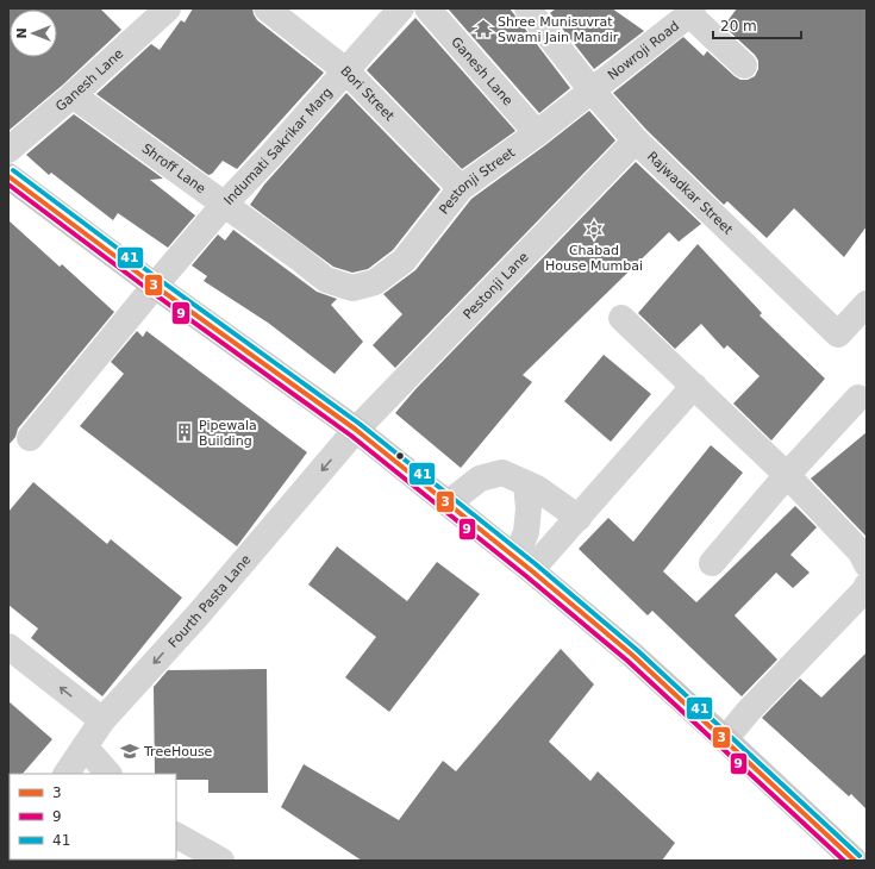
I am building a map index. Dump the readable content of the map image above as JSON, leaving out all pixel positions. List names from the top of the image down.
{
  "streets": {
    "street": [
      "Nowroji Road",
      "Ganesh Lane",
      "Bori Street",
      "Indumati Sakrikar Marg",
      "Shroff Lane",
      "Pestonji Street",
      "Rajwadkar Street",
      "Pestonji Lane",
      "Fourth Pasta Lane"
    ]
  },
  "crossings": [
    ["Nowroji Road", "Pestonji Street"],
    ["Nowroji Road", "Rajwadkar Street"],
    ["Ganesh Lane", "Shroff Lane"],
    ["Ganesh Lane", "Pestonji Street"],
    ["Bori Street", "Indumati Sakrikar Marg"],
    ["Bori Street", "Pestonji Street"],
    ["Indumati Sakrikar Marg", "Shroff Lane"],
    ["Shroff Lane", "Pestonji Street"],
    ["Pestonji Street", "Rajwadkar Street"],
    ["Rajwadkar Street", "Pestonji Lane"],
    ["Pestonji Lane", "Fourth Pasta Lane"]
  ],
  "one_way": ["Fourth Pasta Lane"],
  "places": {
    "temple": ["Shree Munisuvrat Swami Jain Mandir"],
    "synagogue": ["Chabad House Mumbai"],
    "building": ["Pipewala Building"],
    "school or university": ["TreeHouse"]
  },
  "lines": ["transit line 41", "transit line 3", "transit line 9"],
  "legend": ["3", "9", "41"],
  "scale_bar": "20 m",
  "north": "left"
}
